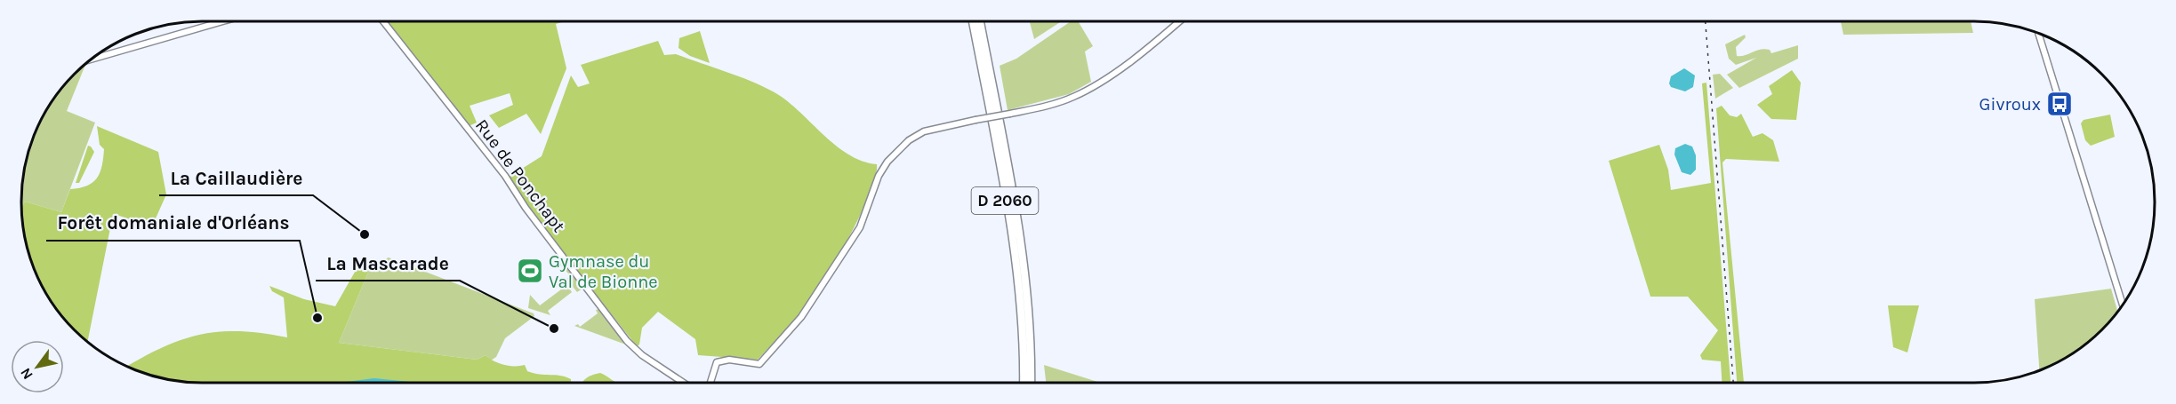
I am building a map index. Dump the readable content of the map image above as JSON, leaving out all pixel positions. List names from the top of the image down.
{
  "streets": {
    "highway": ["D 2060"],
    "street": ["Rue de Ponchapt"]
  },
  "places": {
    "bus stop": ["Givroux"],
    "other": ["La Caillaudière", "Forêt domaniale d'Orléans", "La Mascarade"],
    "sports": ["Gymnase du Val de Bionne"]
  },
  "north": "bottom left"
}
